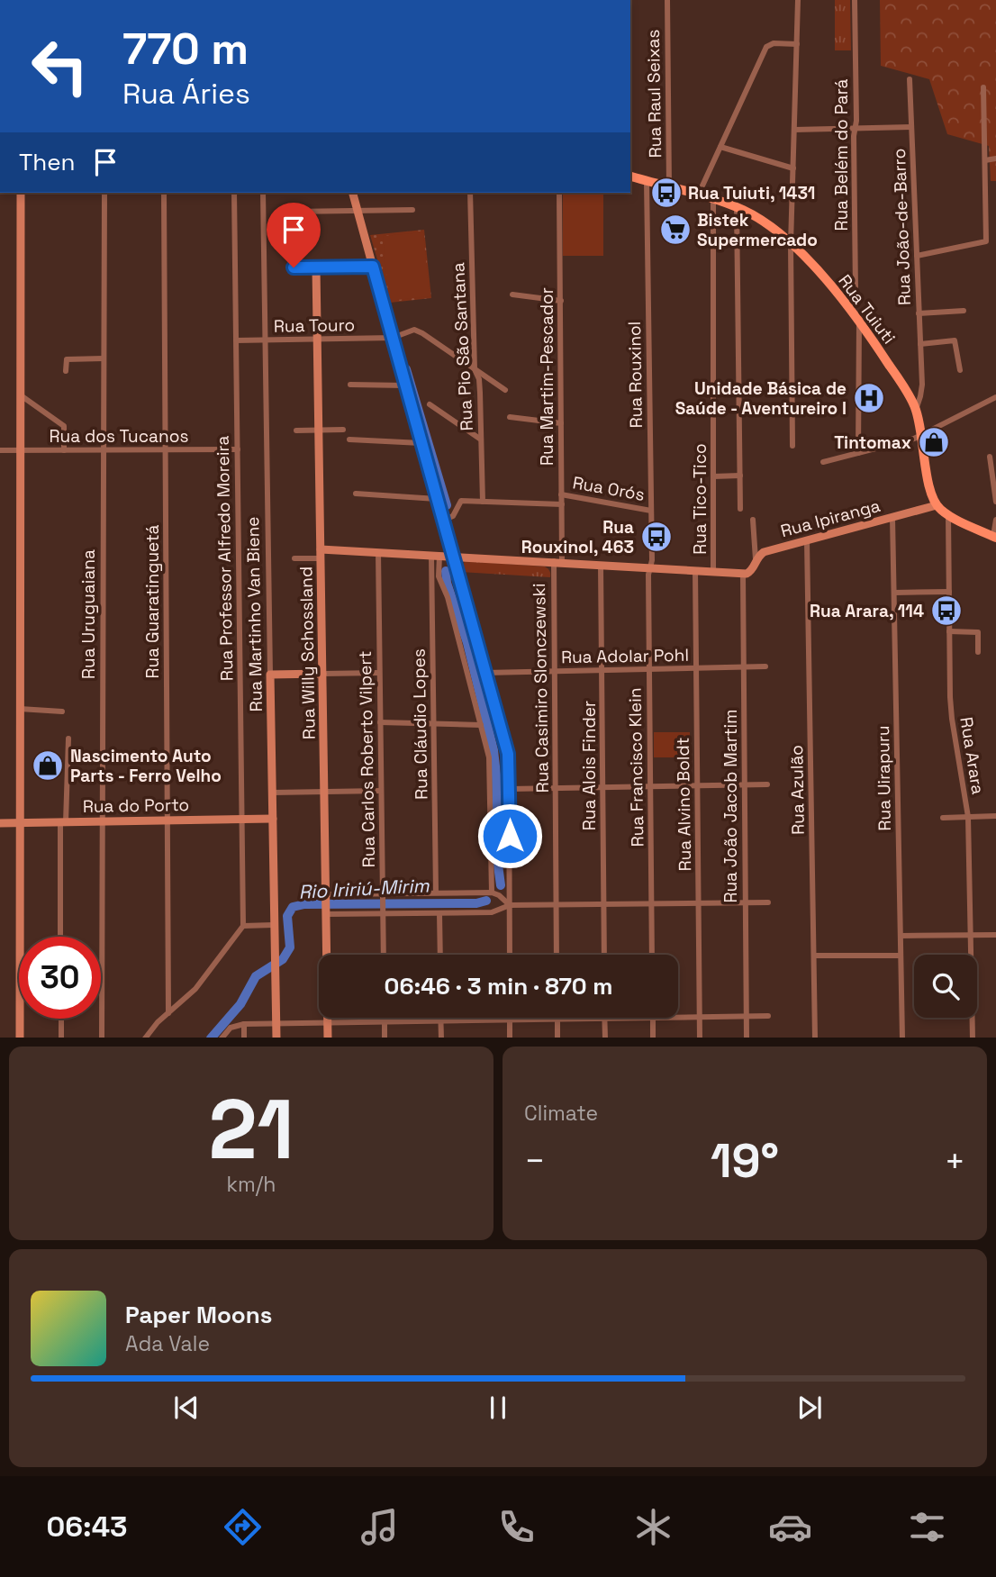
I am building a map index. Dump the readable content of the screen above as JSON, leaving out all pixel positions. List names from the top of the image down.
{
  "streets": {
    "main road": ["Rua Tuiuti"],
    "street": [
      "Rua Raul Seixas",
      "Rua Belém do Pará",
      "Rua João-de-Barro",
      "Rua Touro",
      "Rua Pio São Santana",
      "Rua Rouxinol",
      "Rua Martim-Pescador",
      "Rua dos Tucanos",
      "Rua Orós",
      "Rua Tico-Tico",
      "Rua Ipiranga",
      "Rua Professor Alfredo Moreira",
      "Rua Guaratinguetá",
      "Rua Uruguaiana",
      "Rua Martinho Van Biene",
      "Rua Willy Schossland",
      "Rua Adolar Pohl",
      "Rua Casimiro Slonczewski",
      "Rua Cláudio Lopes",
      "Rua Arara",
      "Rua Carlos Roberto Vilpert",
      "Rua Alois Finder",
      "Rua Francisco Klein",
      "Rua Uirapuru",
      "Rua Azulão",
      "Rua Alvino Boldt",
      "Rua do Porto",
      "Rua João Jacob Martim"
    ]
  },
  "crossings": [
    ["Rua Raul Seixas", "Rua Tuiuti"],
    ["Rua Belém do Pará", "Rua Tuiuti"],
    ["Rua João-de-Barro", "Rua Tuiuti"],
    ["Rua Tuiuti", "Rua Rouxinol"],
    ["Rua Tuiuti", "Rua Tico-Tico"],
    ["Rua Tuiuti", "Rua Ipiranga"],
    ["Rua Touro", "Rua Pio São Santana"],
    ["Rua Touro", "Rua Professor Alfredo Moreira"],
    ["Rua Touro", "Rua Martinho Van Biene"],
    ["Rua Touro", "Rua Willy Schossland"],
    ["Rua Rouxinol", "Rua Orós"],
    ["Rua Rouxinol", "Rua Francisco Klein"],
    ["Rua Martim-Pescador", "Rua Orós"],
    ["Rua Martim-Pescador", "Rua Casimiro Slonczewski"],
    ["Rua dos Tucanos", "Rua Professor Alfredo Moreira"],
    ["Rua dos Tucanos", "Rua Guaratinguetá"],
    ["Rua dos Tucanos", "Rua Uruguaiana"],
    ["Rua Ipiranga", "Rua Uirapuru"],
    ["Rua Ipiranga", "Rua Azulão"],
    ["Rua Ipiranga", "Rua João Jacob Martim"],
    ["Rua Professor Alfredo Moreira", "Rua do Porto"],
    ["Rua Guaratinguetá", "Rua do Porto"],
    ["Rua Uruguaiana", "Rua do Porto"],
    ["Rua Martinho Van Biene", "Rua do Porto"],
    ["Rua Adolar Pohl", "Rua Casimiro Slonczewski"],
    ["Rua Adolar Pohl", "Rua Alois Finder"],
    ["Rua Adolar Pohl", "Rua Francisco Klein"],
    ["Rua Adolar Pohl", "Rua Alvino Boldt"],
    ["Rua Adolar Pohl", "Rua João Jacob Martim"]
  ],
  "water": ["Rio Iririú-Mirim"],
  "places": {
    "bus stop": ["Rua Tuiuti, 1431", "Rua Rouxinol, 463", "Rua Arara, 114"],
    "supermarket": ["Bistek Supermercado"],
    "hospital": ["Unidade Básica de Saúde - Aventureiro I"],
    "shop": ["Tintomax", "Nascimento Auto Parts - Ferro Velho"]
  },
  "page": {
    "turn": ["770 m", "Rua Áries"],
    "then": "Then",
    "limit": "30",
    "trip": "06:46 · 3 min · 870 m",
    "tile": [
      ["21", "km/h"],
      "Climate"
    ],
    "heat": ["−", "19°", "+"],
    "song": ["Paper Moons", "Ada Vale"],
    "tabs": "06:43"
  }
}
